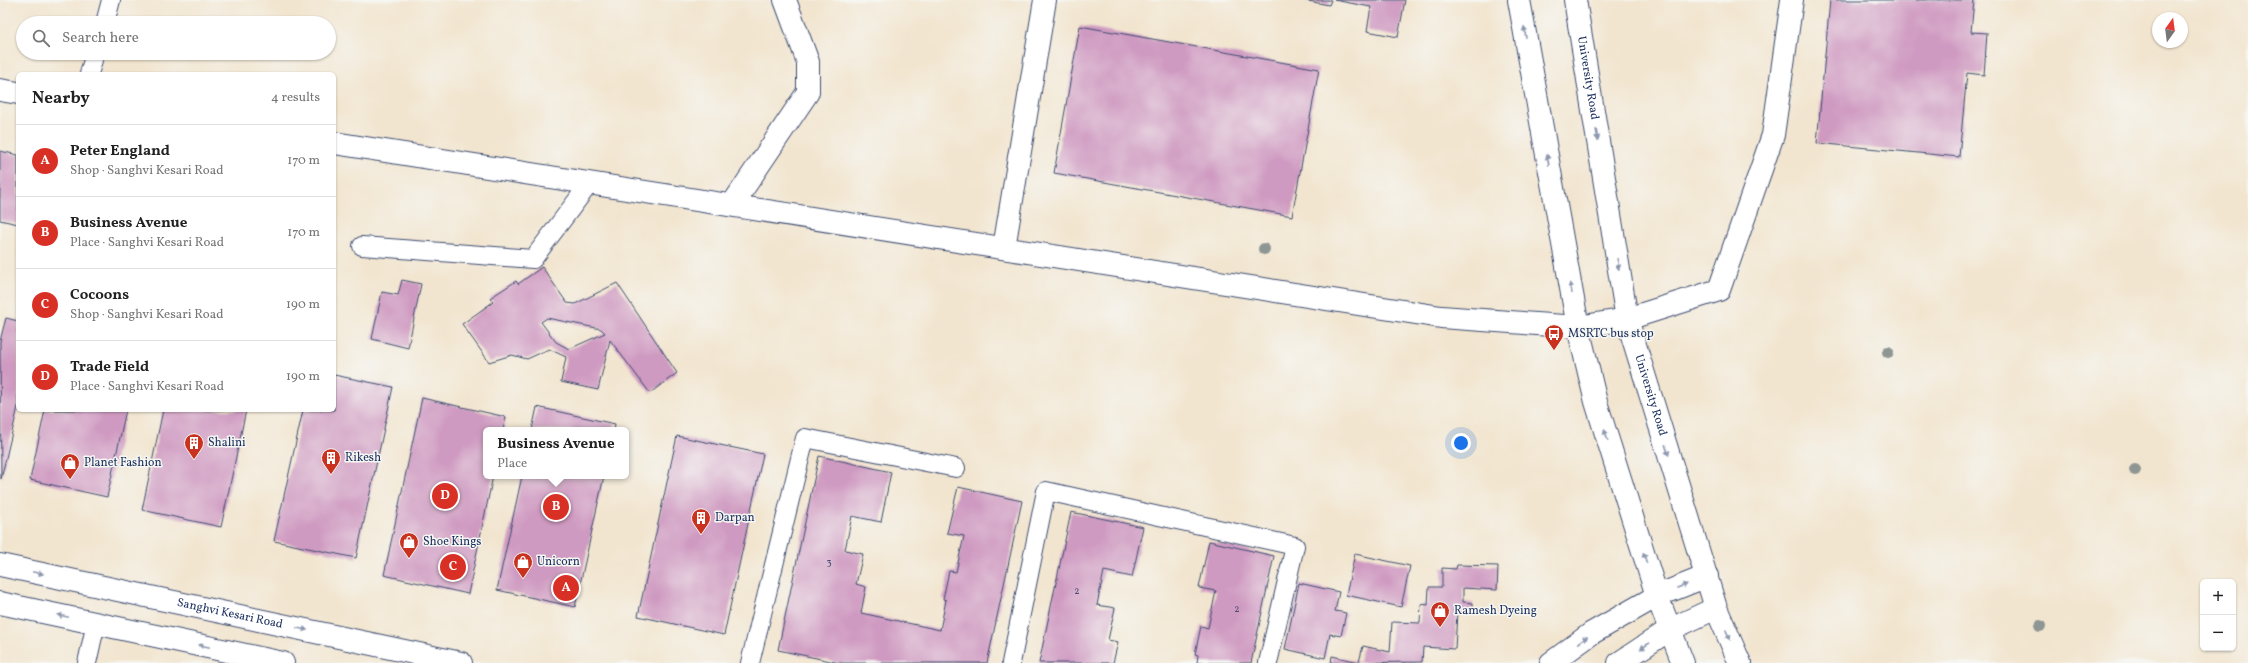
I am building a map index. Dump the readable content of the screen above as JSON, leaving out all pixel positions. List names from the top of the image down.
{
  "streets": {
    "main road": ["University Road", "Sanghvi Kesari Road"]
  },
  "places": {
    "bus stop": ["MSRTC bus stop"],
    "building": ["Shalini", "Rikesh", "Darpan"],
    "shop": [
      "Planet Fashion",
      "Shoe Kings",
      "Unicorn",
      "Ramesh Dyeing"
    ]
  },
  "house_numbers": ["3", "2", "2"],
  "north": "top",
  "page": {
    "search": "Search here",
    "heading": ["Nearby", "4 results"],
    "list": [
      {
        "mark": "A",
        "name": "Peter England",
        "note": "Shop · Sanghvi Kesari Road",
        "value": "170 m"
      },
      {
        "mark": "B",
        "name": "Business Avenue",
        "note": "Place · Sanghvi Kesari Road",
        "value": "170 m"
      },
      {
        "mark": "C",
        "name": "Cocoons",
        "note": "Shop · Sanghvi Kesari Road",
        "value": "190 m"
      },
      {
        "mark": "D",
        "name": "Trade Field",
        "note": "Place · Sanghvi Kesari Road",
        "value": "190 m"
      }
    ],
    "popup": ["Business Avenue", "Place"],
    "pins": [
      "D",
      "B",
      "C",
      "A"
    ],
    "map_buttons": ["+", "−"]
  }
}
